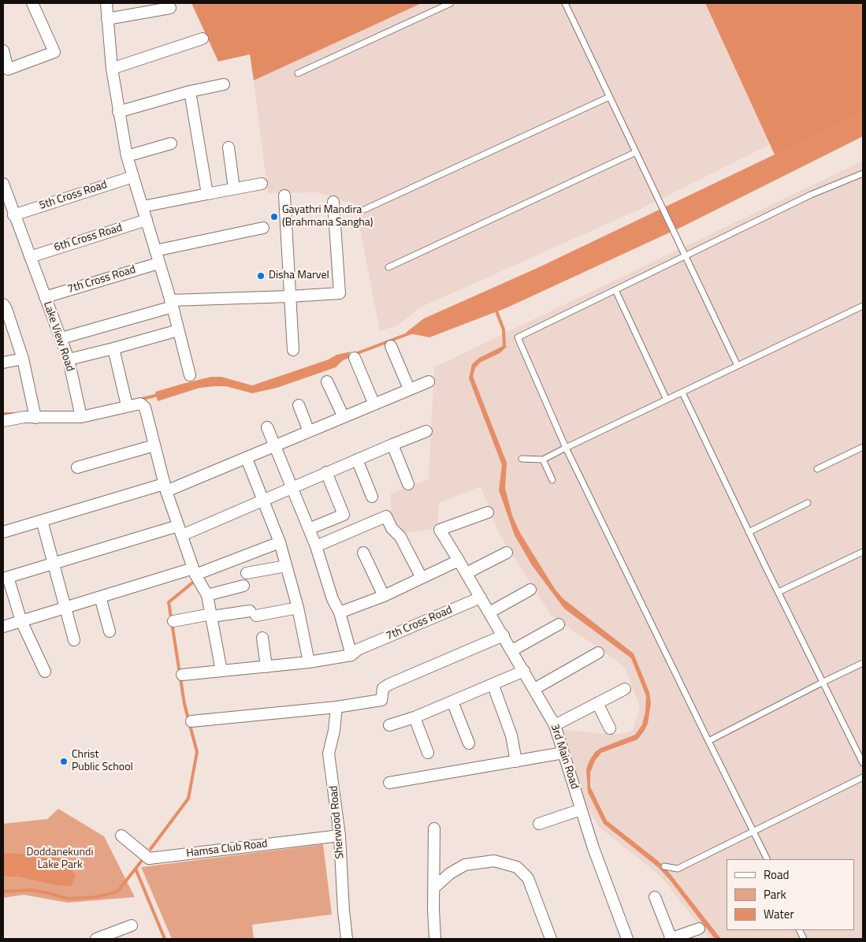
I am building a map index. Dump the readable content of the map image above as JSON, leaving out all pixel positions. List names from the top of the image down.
{
  "streets": {
    "street": [
      "5th Cross Road",
      "6th Cross Road",
      "7th Cross Road",
      "Lake View Road",
      "3rd Main Road",
      "Sherwood Road",
      "Hamsa Club Road"
    ]
  },
  "crossings": [
    ["5th Cross Road", "Lake View Road"],
    ["6th Cross Road", "Lake View Road"],
    ["7th Cross Road", "Lake View Road"],
    ["7th Cross Road", "3rd Main Road"],
    ["Sherwood Road", "Hamsa Club Road"]
  ],
  "parks": ["Doddanekundi Lake Park"],
  "places": ["Gayathri Mandira (Brahmana Sangha)", "Disha Marvel", "Christ Public School"],
  "legend": ["Road", "Park", "Water"]
}
